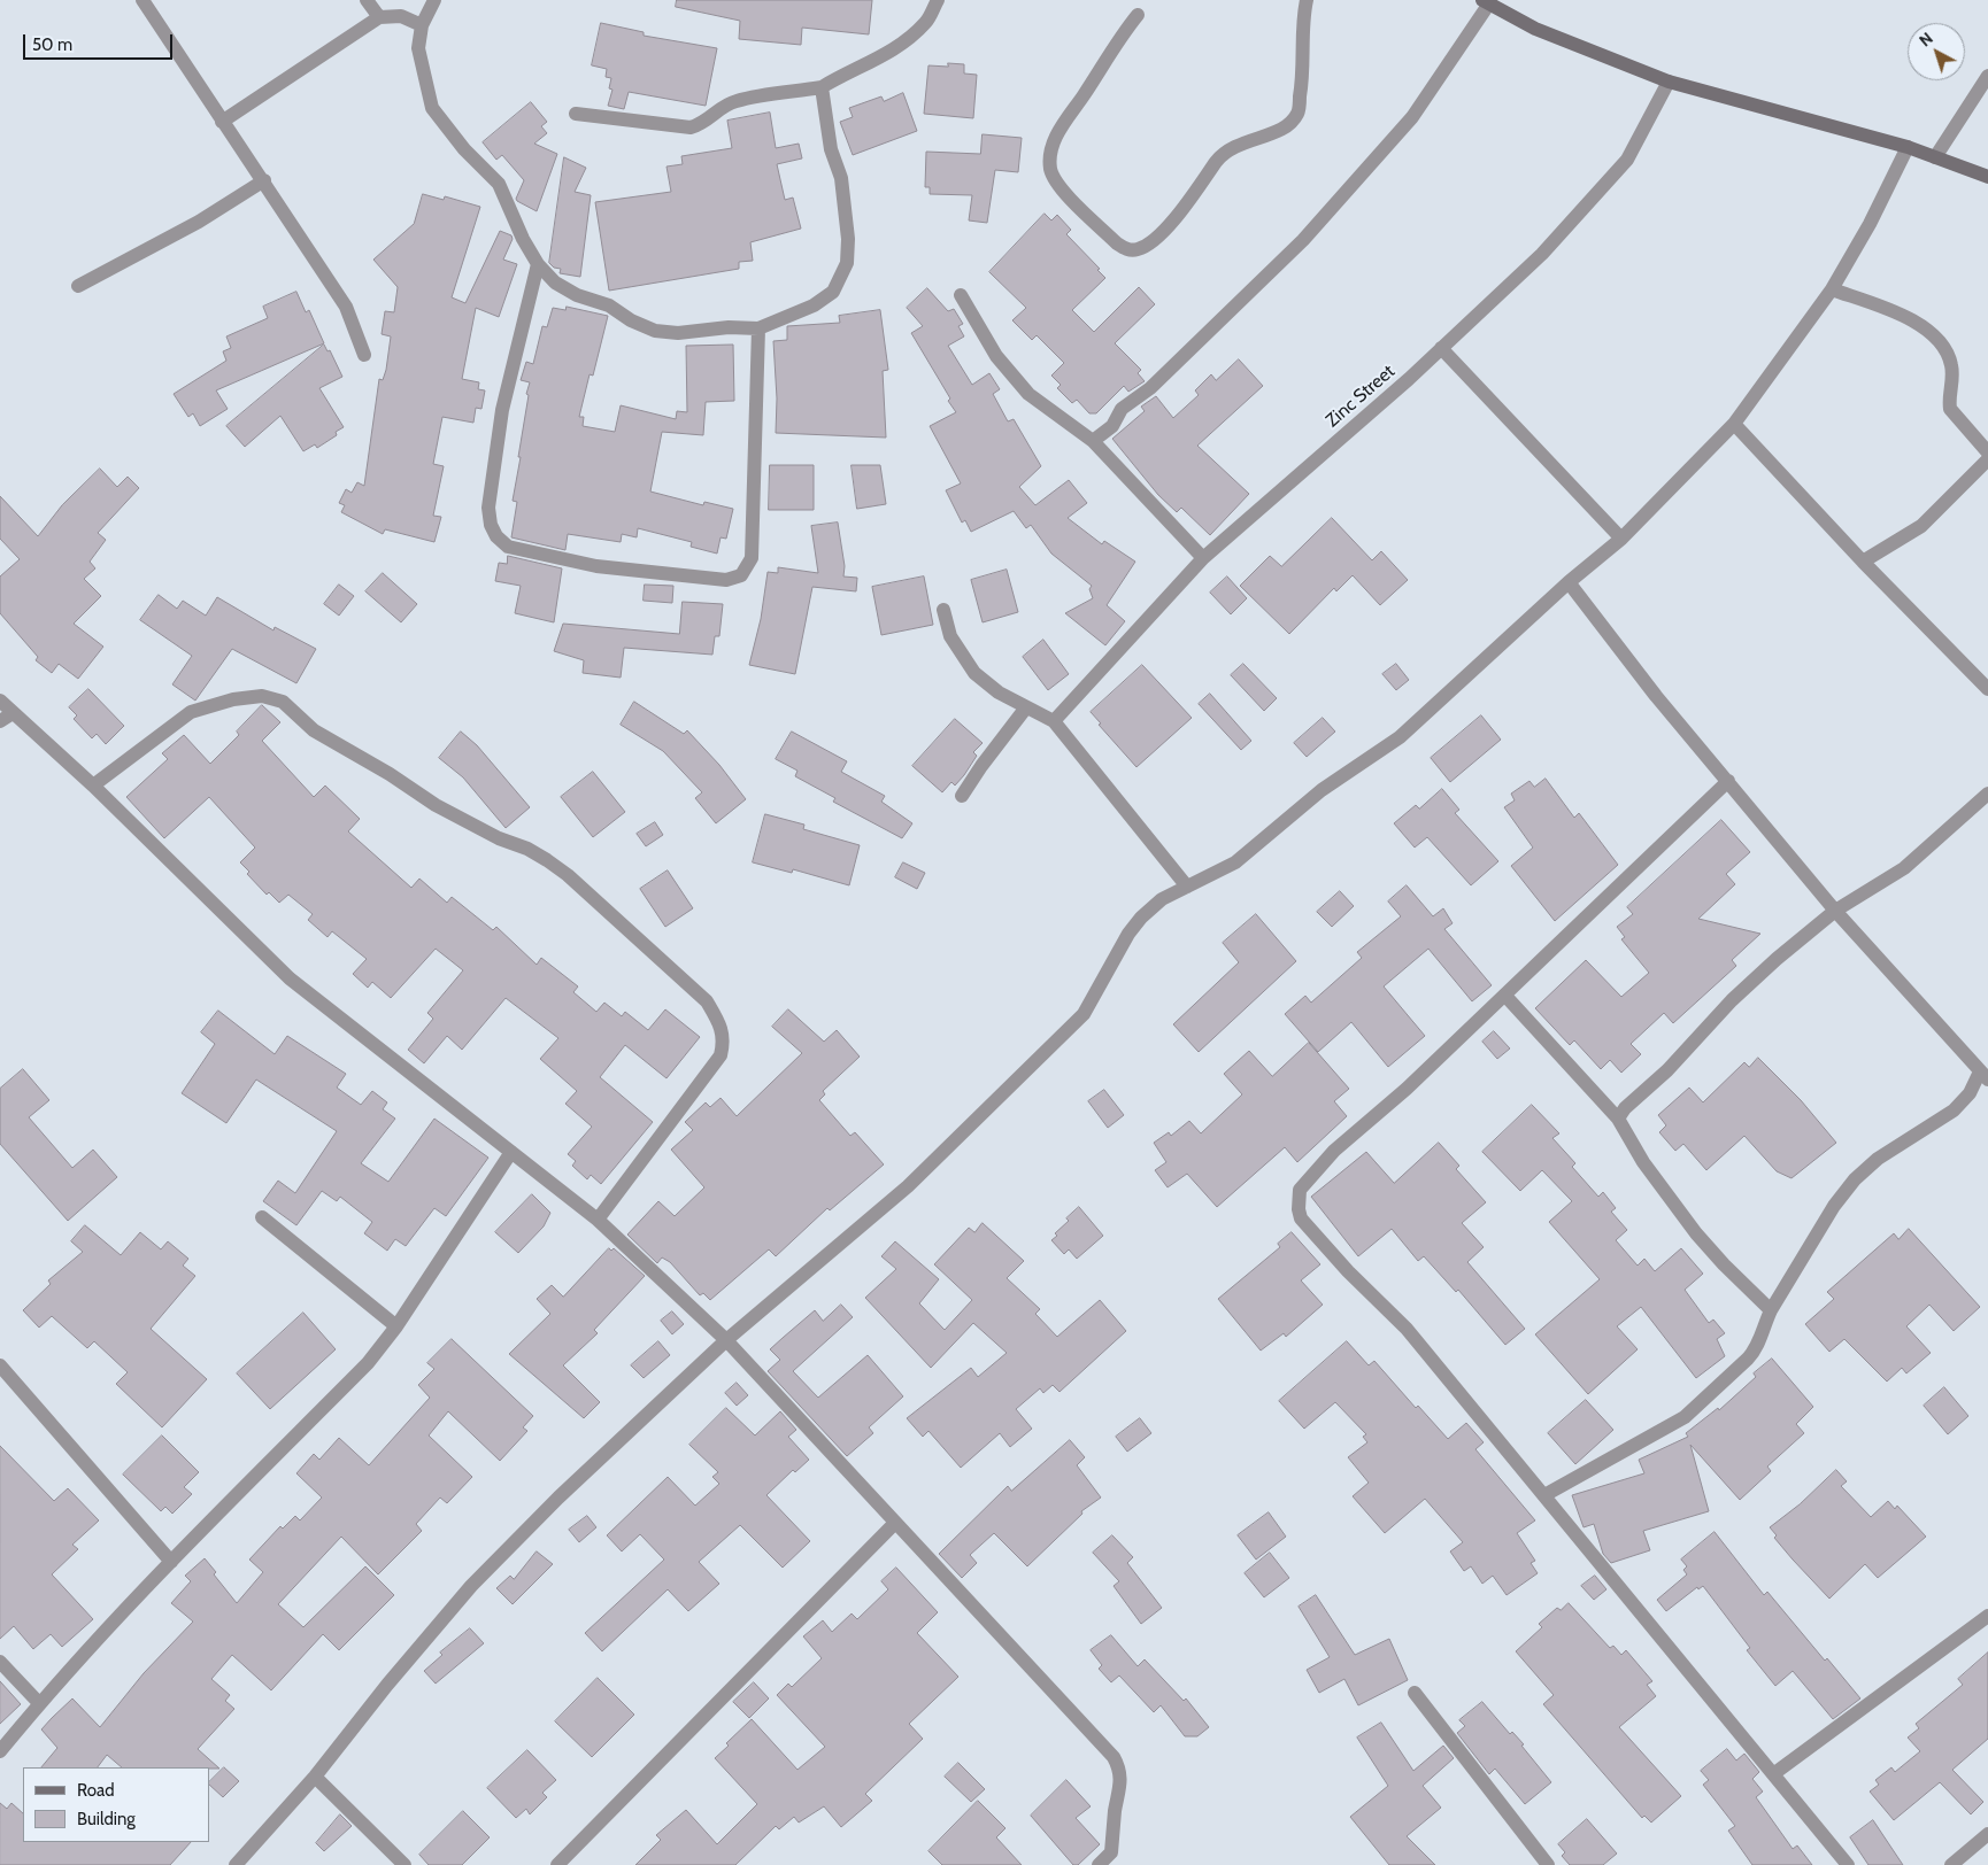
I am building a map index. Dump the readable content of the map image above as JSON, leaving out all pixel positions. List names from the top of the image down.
{
  "streets": {
    "street": ["Zinc Street"]
  },
  "legend": ["Road", "Building"],
  "scale_bar": "50 m",
  "north": "top left"
}
